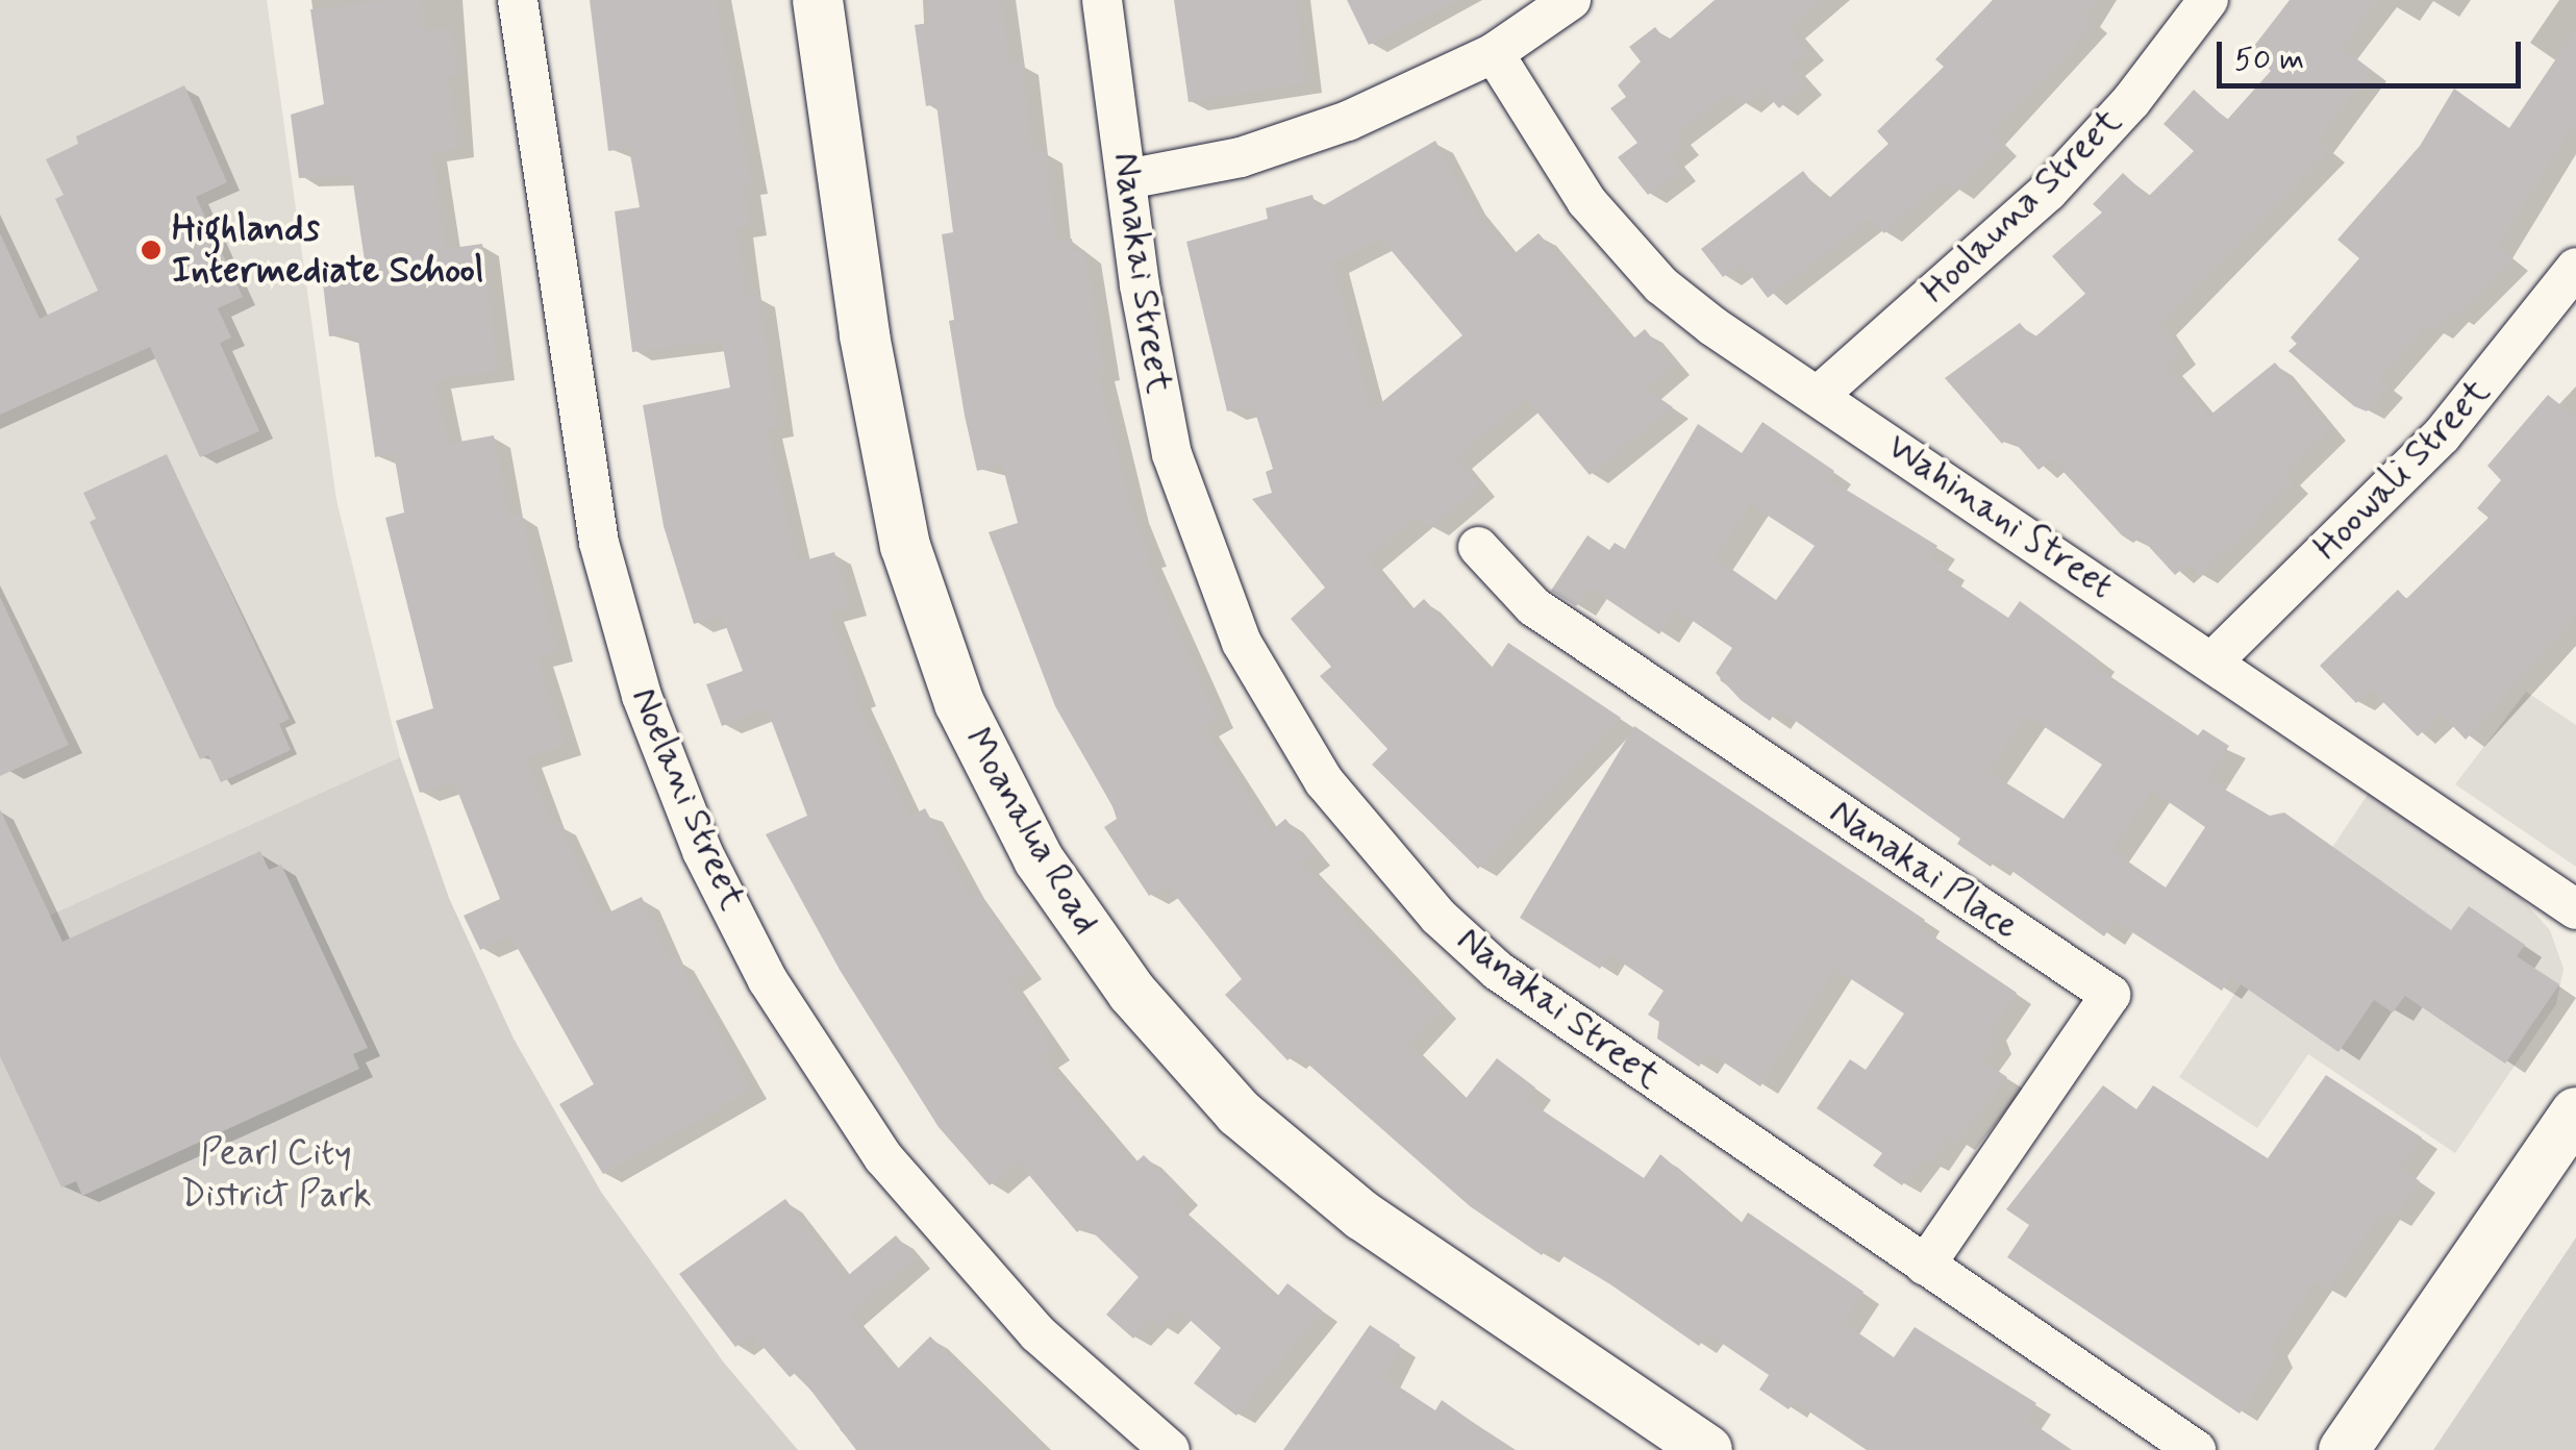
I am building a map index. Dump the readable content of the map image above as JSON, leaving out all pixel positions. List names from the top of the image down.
{
  "streets": {
    "main road": ["Moanalua Road"],
    "street": [
      "Hoolauna Street",
      "Nanakai Street",
      "Hoowali Street",
      "Wahinani Street",
      "Noelani Street",
      "Nanakai Place"
    ]
  },
  "crossings": [
    ["Hoolauna Street", "Wahinani Street"],
    ["Nanakai Street", "Nanakai Place"],
    ["Hoowali Street", "Wahinani Street"]
  ],
  "parks": ["Pearl City District Park"],
  "places": ["Highlands Intermediate School"],
  "scale_bar": "50 m"
}
